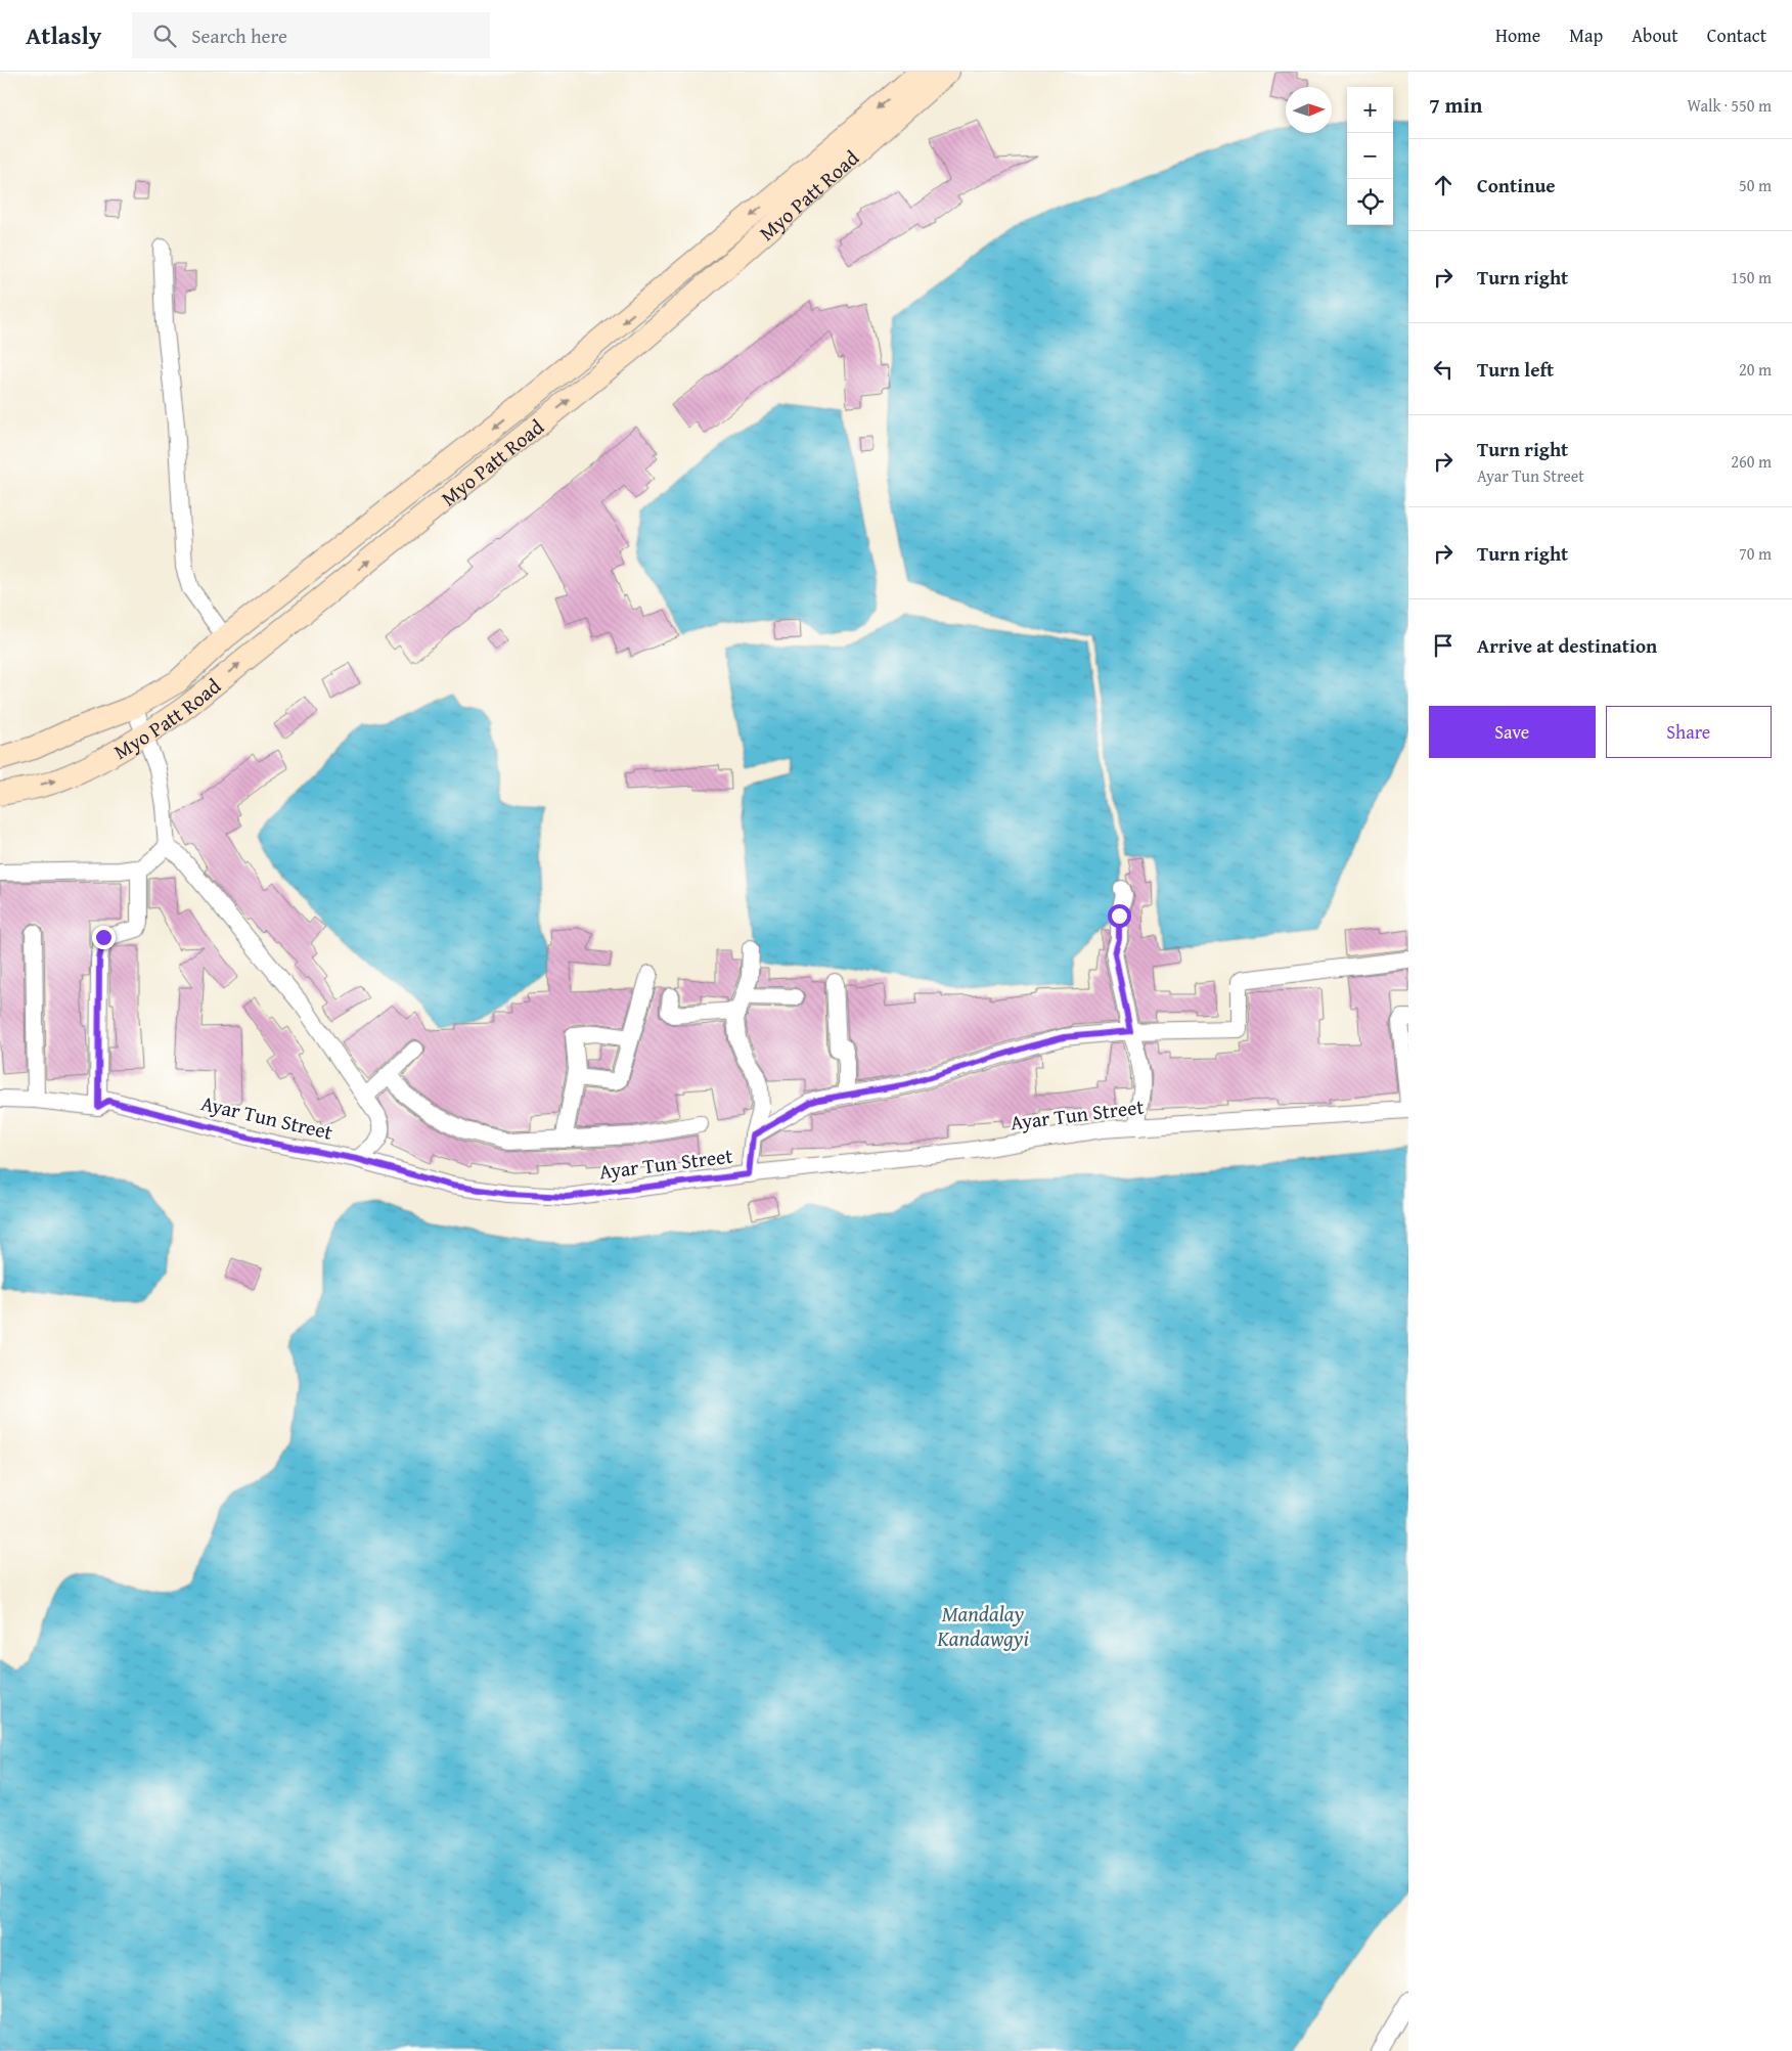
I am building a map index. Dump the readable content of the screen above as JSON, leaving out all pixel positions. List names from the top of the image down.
{
  "streets": {
    "main road": ["Myo Patt Road"],
    "street": ["Ayar Tun Street"]
  },
  "water": ["Mandalay Kandawgyi"],
  "north": "right",
  "page": {
    "header": "Atlasly",
    "search": "Search here",
    "nav": [
      "Home",
      "Map",
      "About",
      "Contact"
    ],
    "heading": ["7 min", "Walk · 550 m"],
    "map_buttons": ["+", "−"],
    "list": [
      ["Continue", "50 m"],
      ["Turn right", "150 m"],
      ["Turn left", "20 m"],
      ["Turn right", "Ayar Tun Street", "260 m"],
      ["Turn right", "70 m"],
      "Arrive at destination"
    ],
    "buttons": ["Save", "Share"]
  }
}
